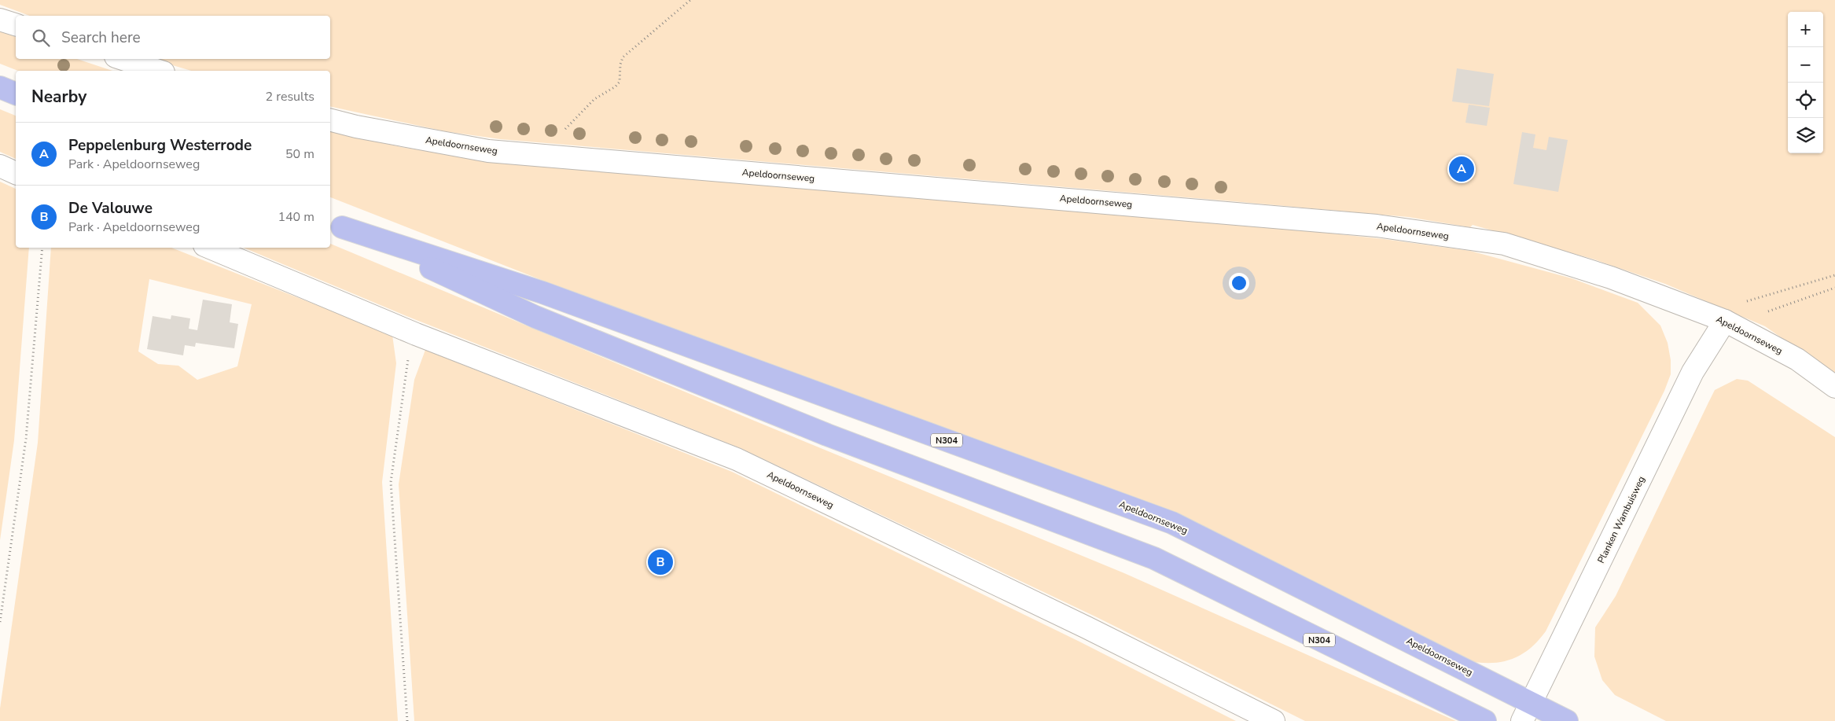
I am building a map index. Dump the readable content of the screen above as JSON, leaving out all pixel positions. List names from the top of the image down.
{
  "streets": {
    "main road": ["Apeldoornseweg", "N304"],
    "street": ["Planken Wambuisweg"]
  },
  "crossings": [
    ["Apeldoornseweg", "Planken Wambuisweg"]
  ],
  "page": {
    "map_buttons": ["+", "−"],
    "search": "Search here",
    "heading": ["Nearby", "2 results"],
    "list": [
      {
        "mark": "A",
        "name": "Peppelenburg Westerrode",
        "note": "Park · Apeldoornseweg",
        "value": "50 m"
      },
      {
        "mark": "B",
        "name": "De Valouwe",
        "note": "Park · Apeldoornseweg",
        "value": "140 m"
      }
    ],
    "pins": ["A", "B"]
  }
}
